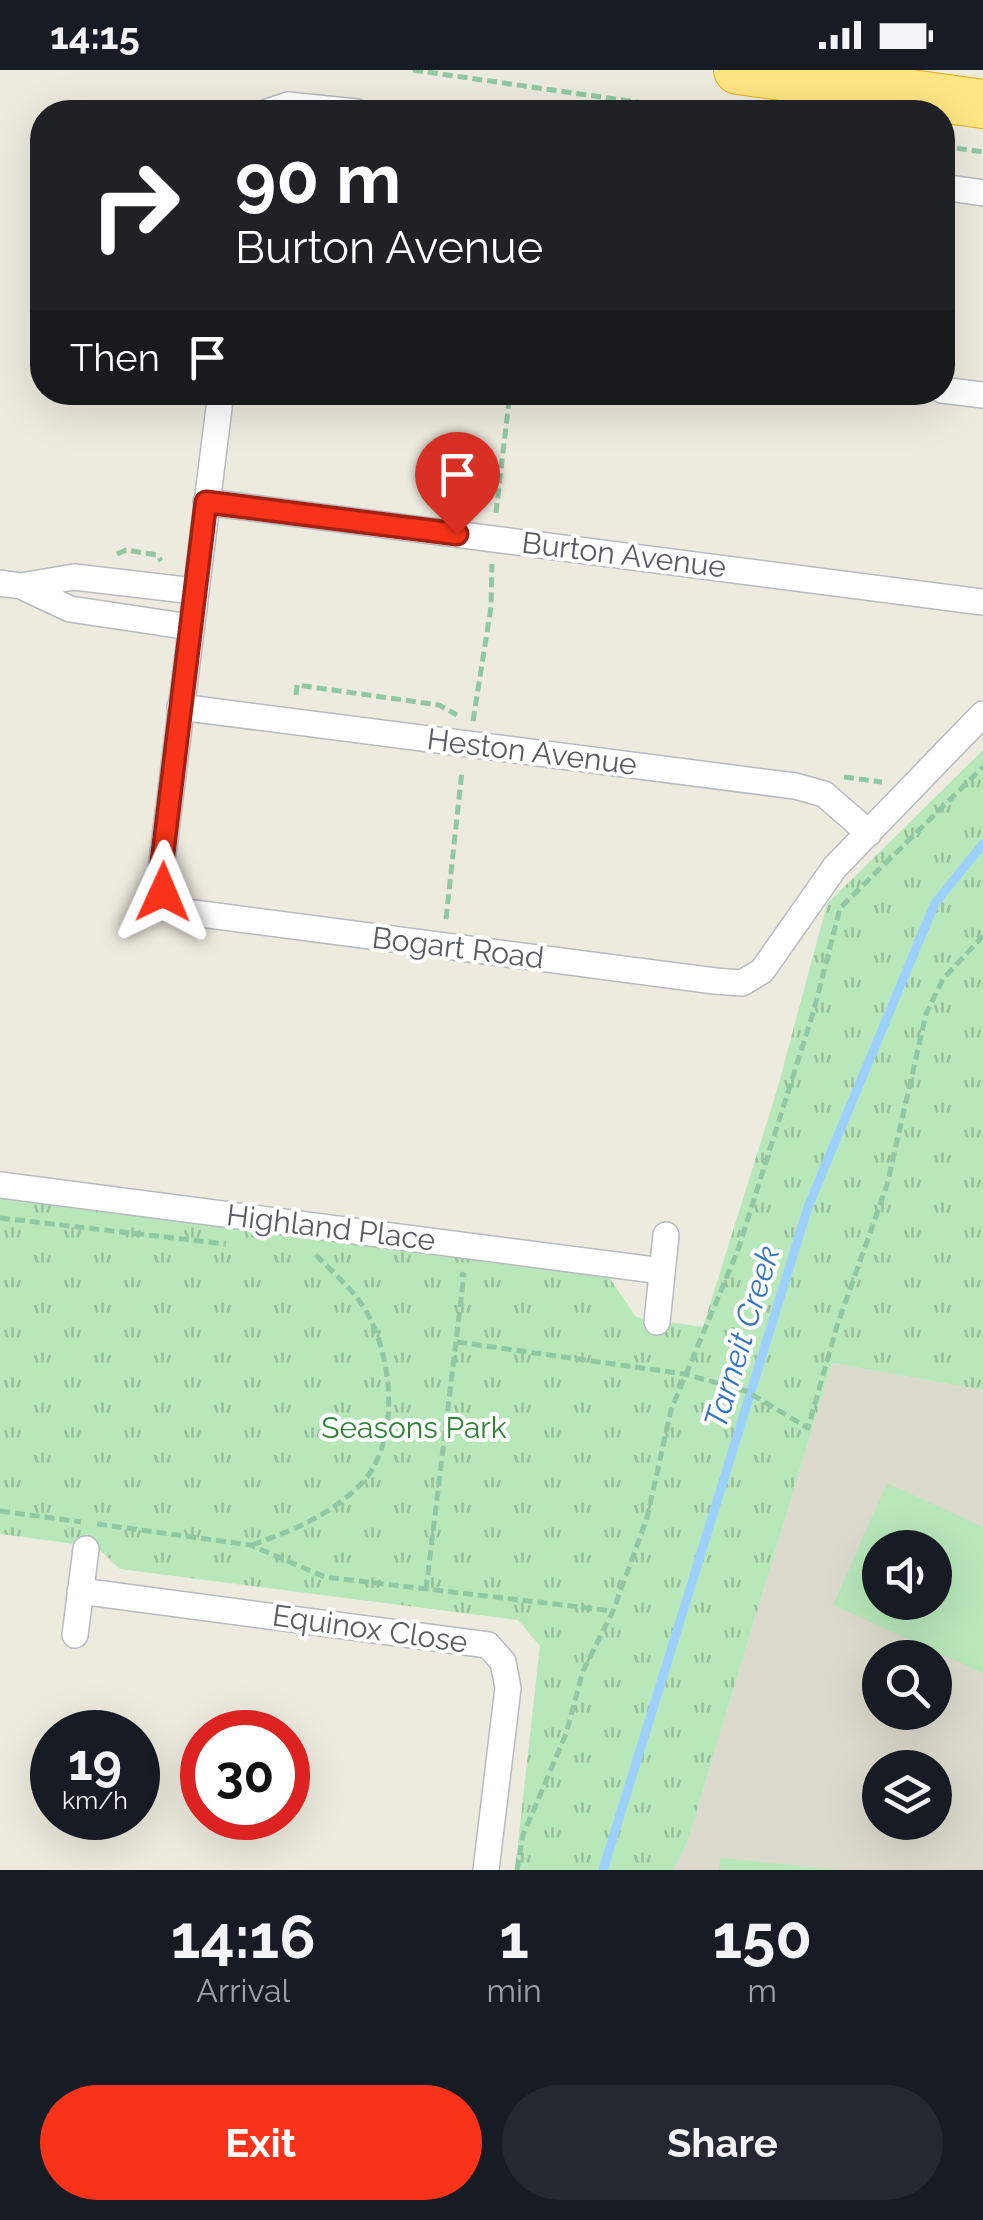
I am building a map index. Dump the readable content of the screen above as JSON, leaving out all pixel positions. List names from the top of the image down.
{
  "streets": {
    "street": [
      "Burton Avenue",
      "Heston Avenue",
      "Bogart Road",
      "Highland Place",
      "Equinox Close"
    ]
  },
  "crossings": [
    ["Heston Avenue", "Bogart Road"]
  ],
  "water": ["Tarneit Creek"],
  "parks": ["Seasons Park"],
  "page": {
    "status": "14:15",
    "turn": ["90 m", "Burton Avenue"],
    "then": "Then",
    "speed": "19 km/h",
    "limit": "30",
    "eta": [
      "14:16",
      "Arrival",
      "1",
      "min",
      "150",
      "m"
    ],
    "buttons": ["Exit", "Share"]
  }
}
